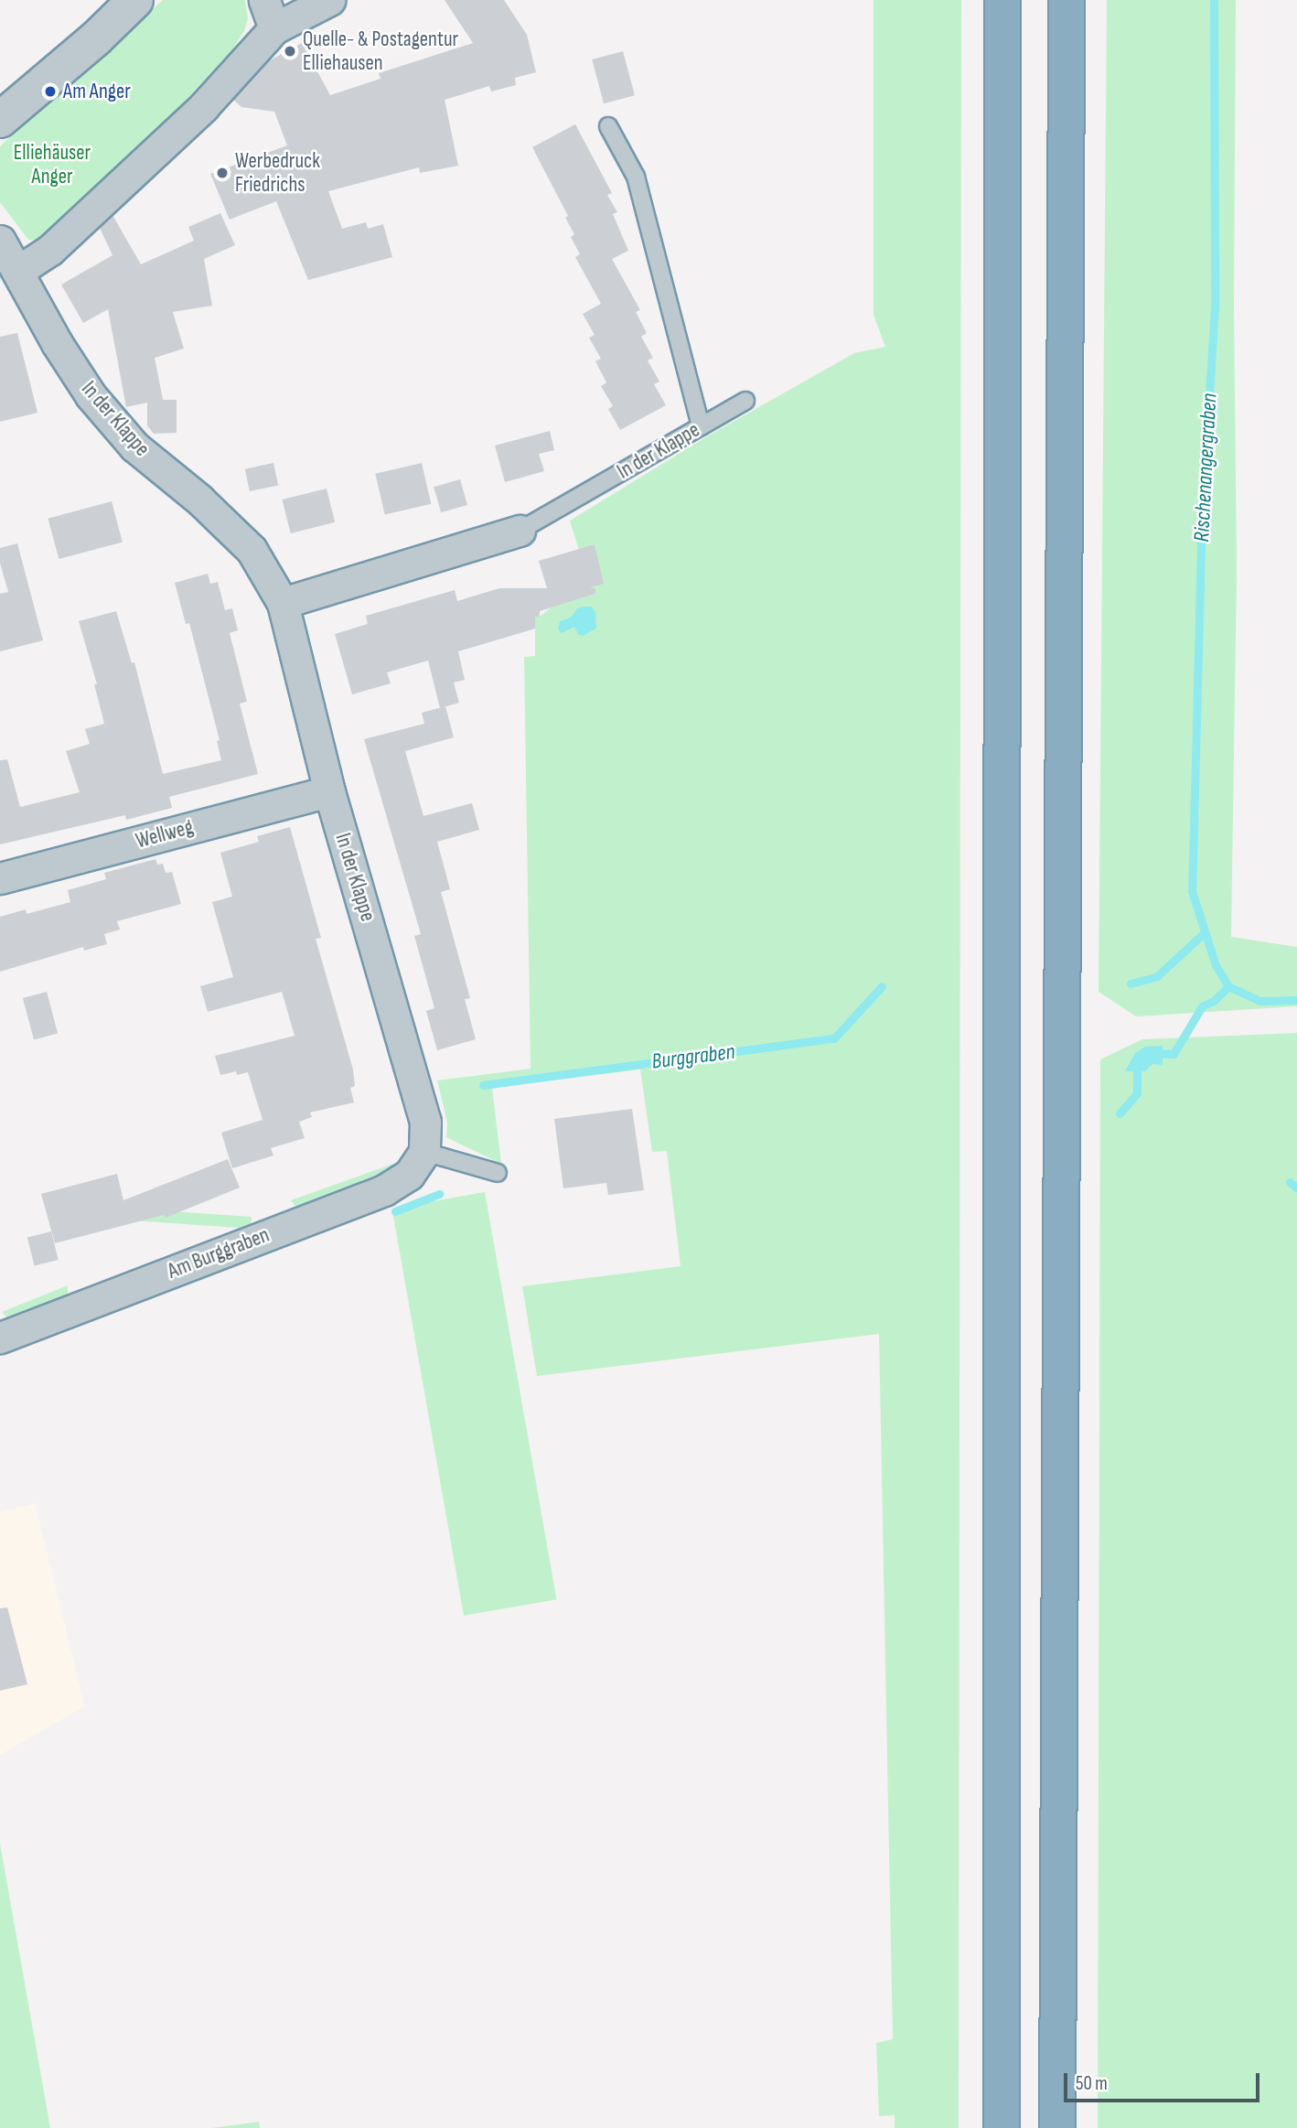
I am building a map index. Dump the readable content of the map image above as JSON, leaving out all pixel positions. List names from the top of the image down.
{
  "streets": {
    "street": ["In der Klappe", "Wellweg", "Am Burggraben"]
  },
  "crossings": [
    ["In der Klappe", "Wellweg"],
    ["In der Klappe", "Am Burggraben"]
  ],
  "water": ["Rischenangergraben", "Burggraben"],
  "parks": ["Elliehäuser Anger"],
  "places": ["Quelle- & Postagentur Elliehausen", "Am Anger", "Werbedruck Friedrichs"],
  "scale_bar": "50 m"
}
